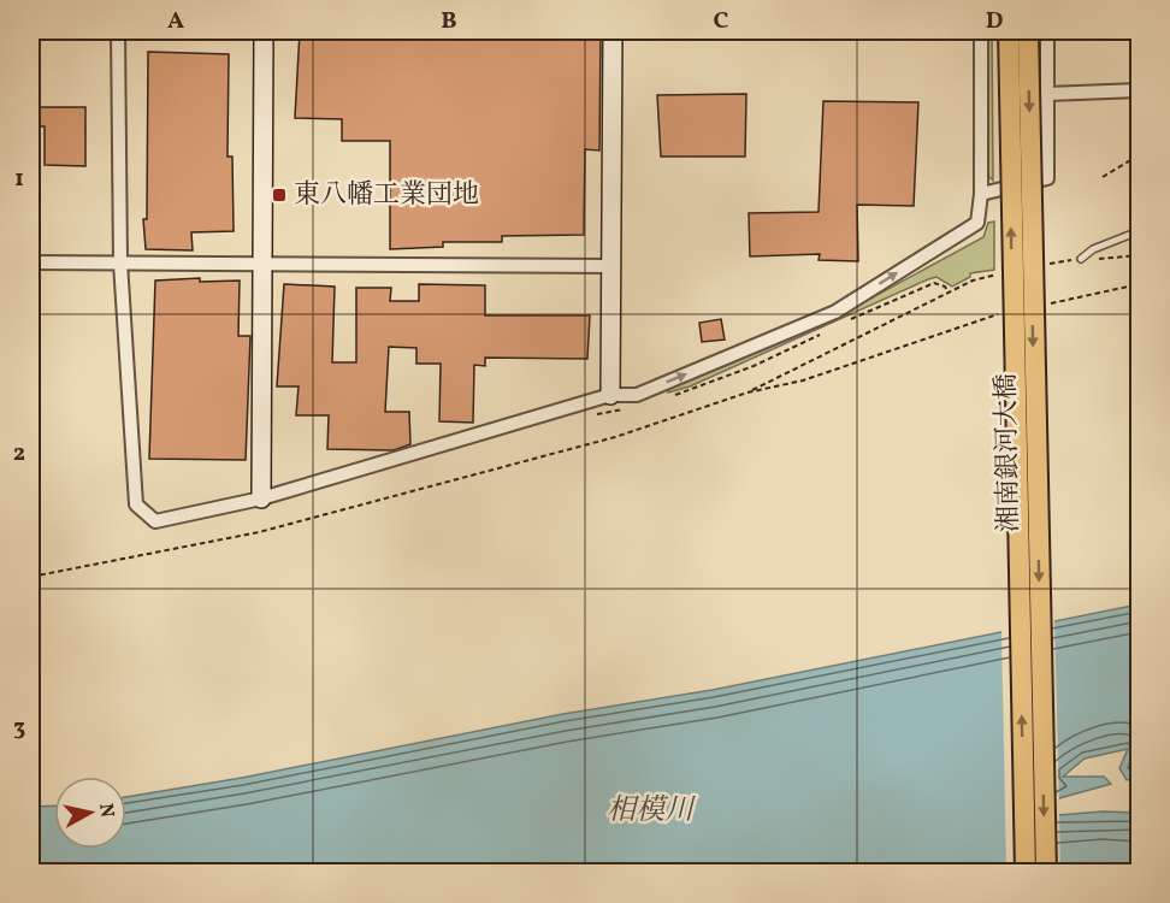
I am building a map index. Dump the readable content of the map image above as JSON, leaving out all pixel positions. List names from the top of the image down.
{
  "streets": {
    "main road": ["湘南銀河大橋"]
  },
  "water": ["相模川"],
  "places": {
    "transit": ["東八幡工業団地"]
  },
  "north": "right",
  "grid": {
    "columns": [
      "A",
      "B",
      "C",
      "D"
    ],
    "rows": ["1", "2", "3"]
  }
}
